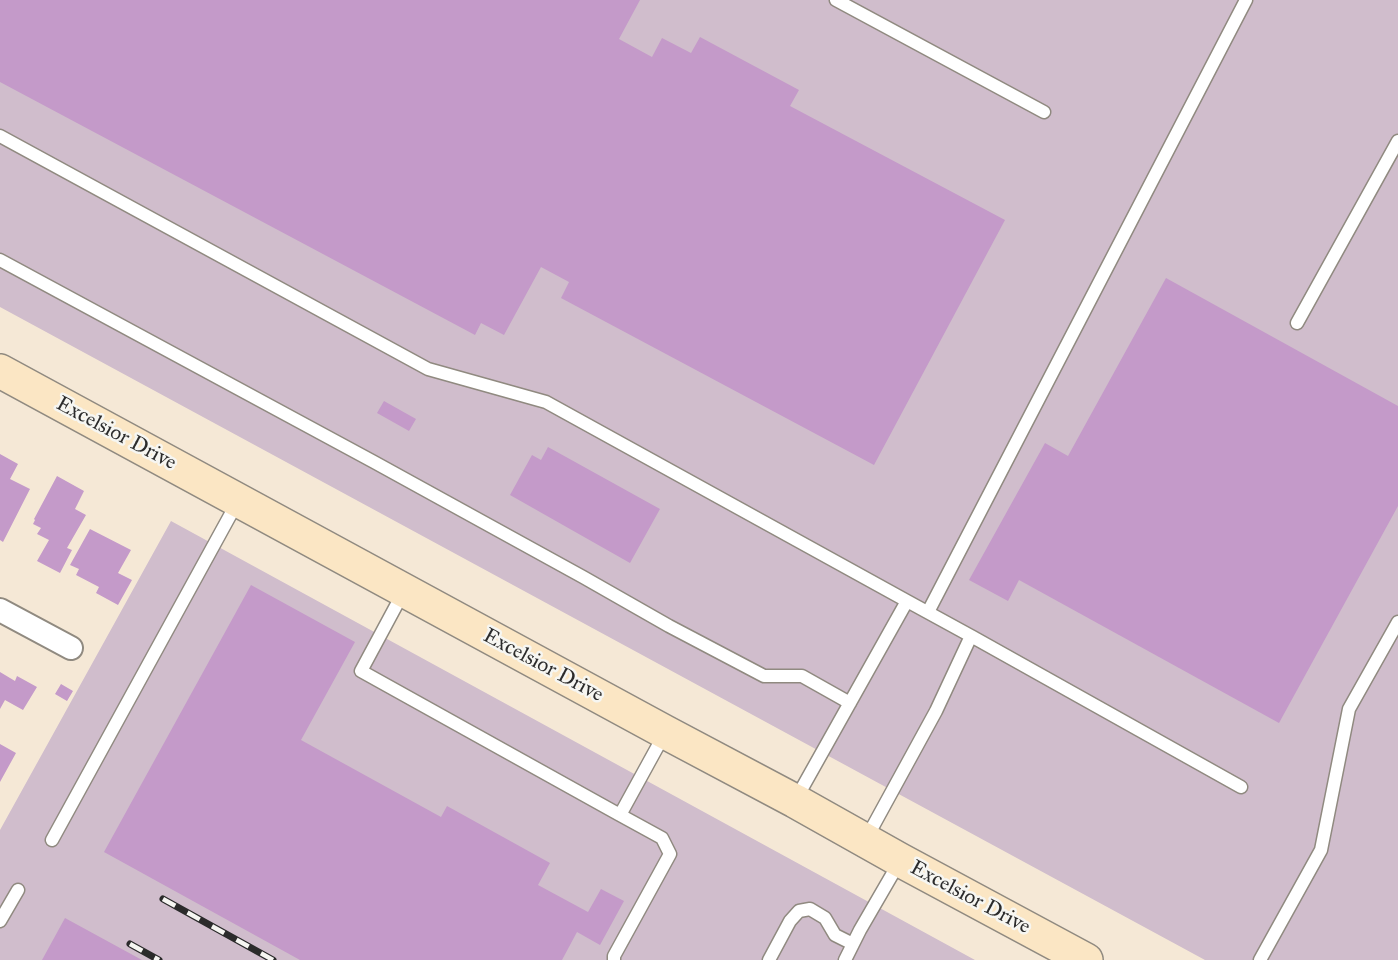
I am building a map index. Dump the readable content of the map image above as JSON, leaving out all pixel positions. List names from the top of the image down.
{
  "streets": {
    "main road": ["Excelsior Drive"]
  }
}
